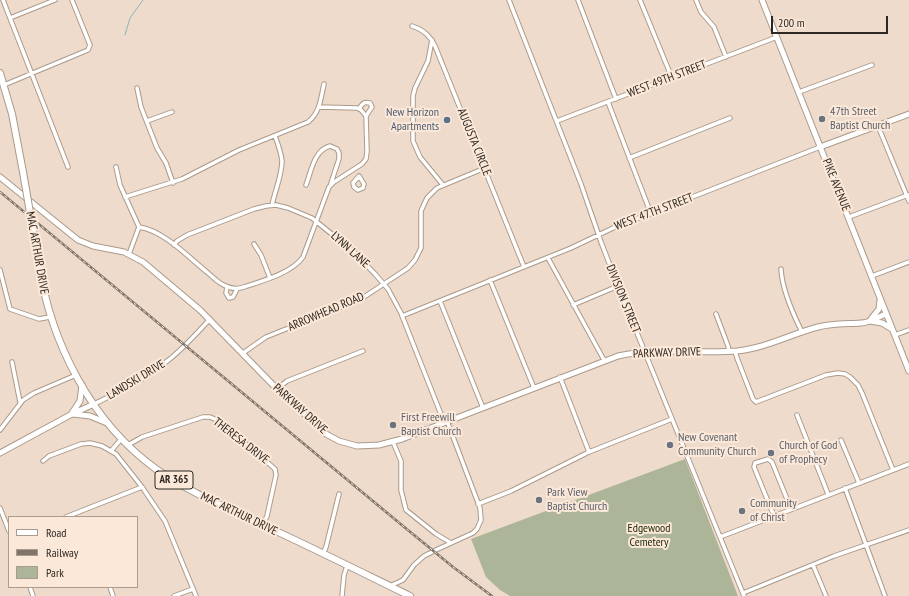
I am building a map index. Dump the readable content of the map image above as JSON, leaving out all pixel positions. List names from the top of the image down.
{
  "streets": {
    "main road": ["MAC ARTHUR DRIVE", "AR 365"],
    "street": [
      "WEST 49TH STREET",
      "AUGUSTA CIRCLE",
      "PIKE AVENUE",
      "WEST 47TH STREET",
      "LYNN LANE",
      "DIVISION STREET",
      "ARROWHEAD ROAD",
      "PARKWAY DRIVE",
      "LANDSKI DRIVE",
      "THERESA DRIVE"
    ]
  },
  "crossings": [
    ["WEST 49TH STREET", "PIKE AVENUE"],
    ["WEST 49TH STREET", "DIVISION STREET"],
    ["AUGUSTA CIRCLE", "WEST 47TH STREET"],
    ["AUGUSTA CIRCLE", "ARROWHEAD ROAD"],
    ["PIKE AVENUE", "WEST 47TH STREET"],
    ["PIKE AVENUE", "PARKWAY DRIVE"],
    ["WEST 47TH STREET", "LYNN LANE"],
    ["WEST 47TH STREET", "DIVISION STREET"],
    ["LYNN LANE", "MAC ARTHUR DRIVE"],
    ["LYNN LANE", "ARROWHEAD ROAD"],
    ["LYNN LANE", "PARKWAY DRIVE"],
    ["MAC ARTHUR DRIVE", "LANDSKI DRIVE"],
    ["MAC ARTHUR DRIVE", "THERESA DRIVE"],
    ["MAC ARTHUR DRIVE", "AR 365"],
    ["DIVISION STREET", "PARKWAY DRIVE"],
    ["ARROWHEAD ROAD", "PARKWAY DRIVE"],
    ["PARKWAY DRIVE", "LANDSKI DRIVE"]
  ],
  "parks": ["Edgewood Cemetery"],
  "places": [
    "47th Street Baptist Church",
    "New Horizon Apartments",
    "First Freewill Baptist Church",
    "New Covenant Community Church",
    "Church of God of Prophecy",
    "Park View Baptist Church",
    "Community of Christ"
  ],
  "legend": ["Road", "Railway", "Park"],
  "scale_bar": "200 m"
}
